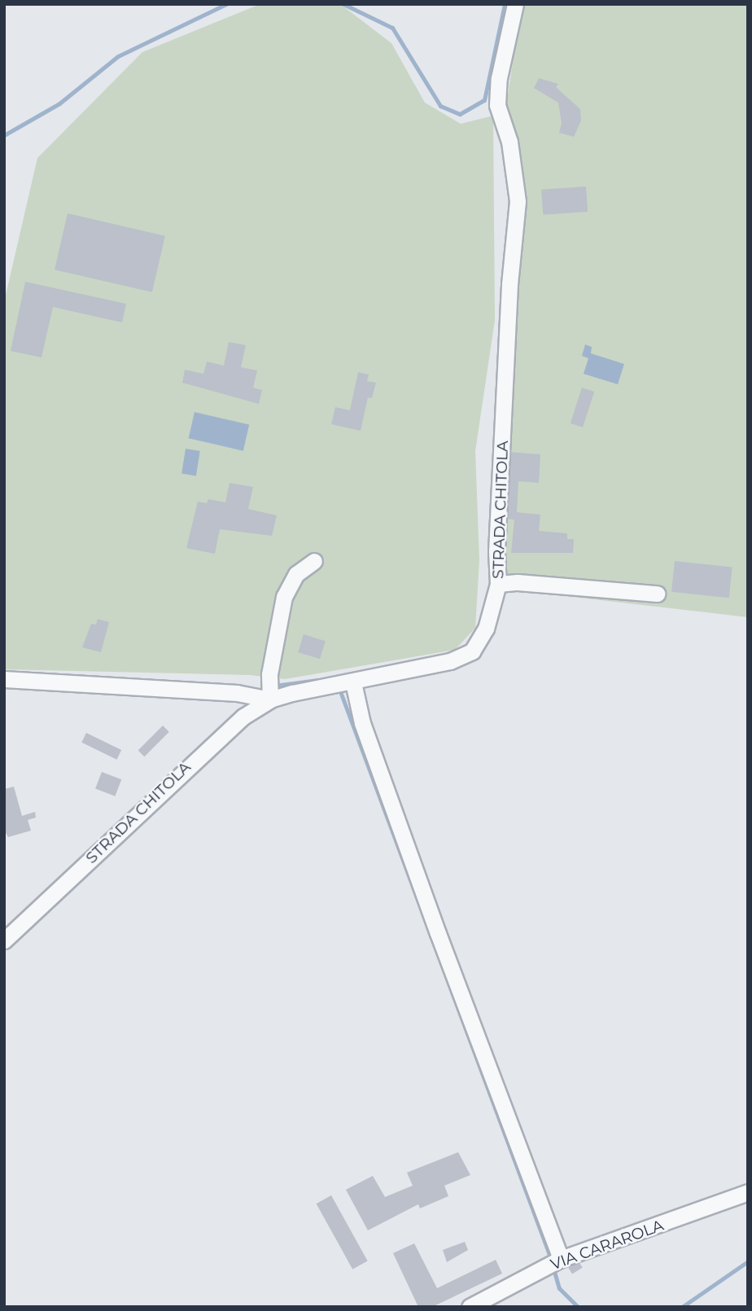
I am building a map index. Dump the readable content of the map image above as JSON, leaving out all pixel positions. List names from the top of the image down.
{
  "streets": {
    "street": ["STRADA CHITOLA", "VIA CARAROLA"]
  }
}
